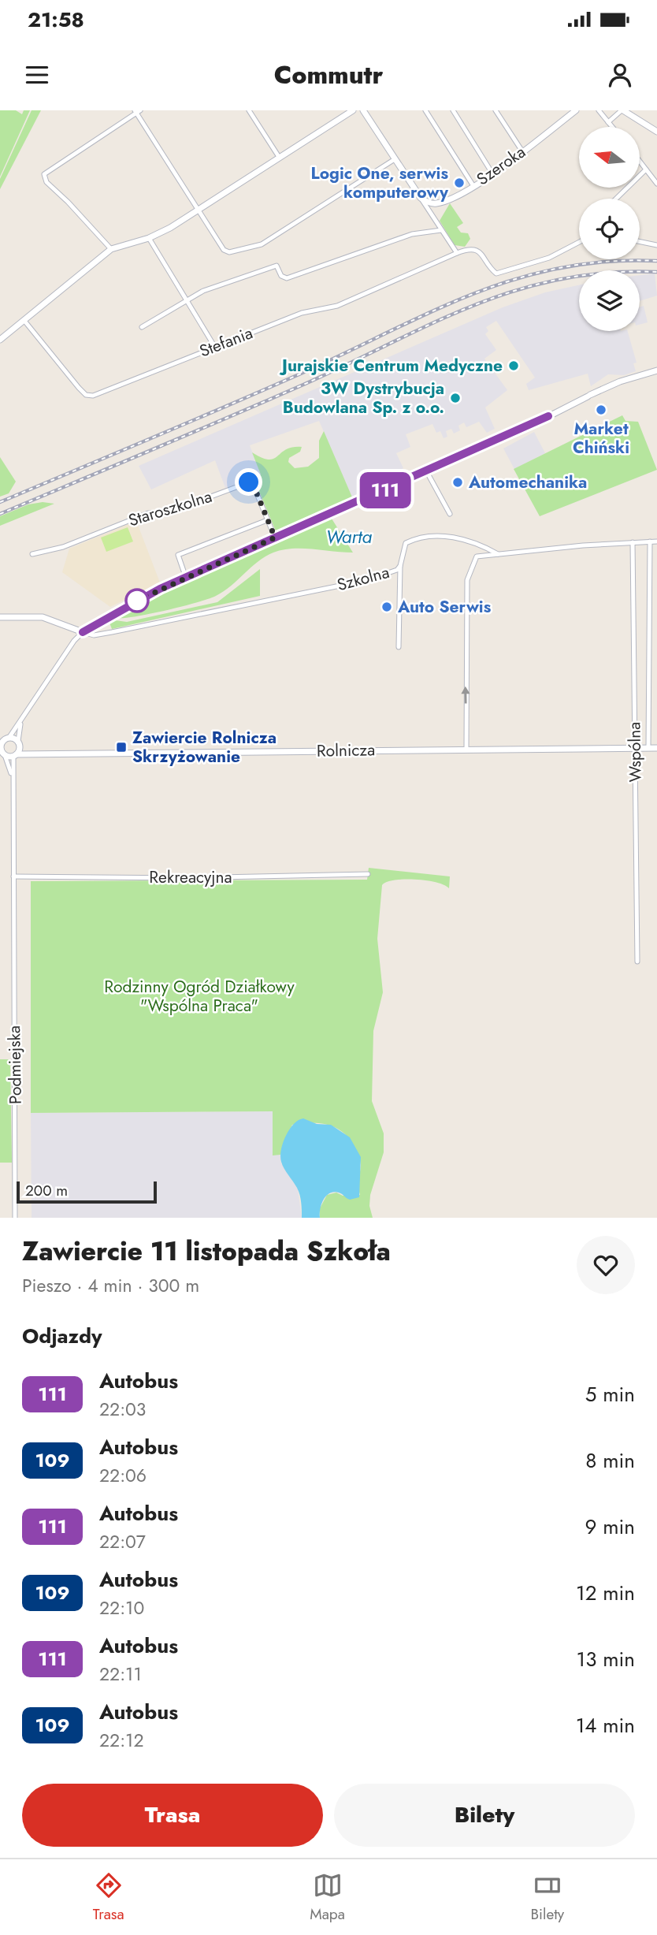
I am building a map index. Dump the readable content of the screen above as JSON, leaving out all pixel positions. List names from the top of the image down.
{
  "streets": {
    "street": [
      "Szeroka",
      "Stefania",
      "Staroszkolna",
      "Szkolna",
      "Rolnicza",
      "Wspólna",
      "Rekreacyjna",
      "Podmiejska"
    ]
  },
  "crossings": [
    ["Rolnicza", "Wspólna"],
    ["Rolnicza", "Podmiejska"],
    ["Rekreacyjna", "Podmiejska"]
  ],
  "water": ["Warta"],
  "parks": ["Rodzinny Ogród Działkowy \"Wspólna Praca\""],
  "places": {
    "other": [
      "Logic One, serwis komputerowy",
      "Jurajskie Centrum Medyczne",
      "3W Dystrybucja Budowlana Sp. z o.o.",
      "Market Chiński",
      "Automechanika",
      "Auto Serwis"
    ],
    "transit": ["Zawiercie Rolnicza Skrzyżowanie"]
  },
  "lines": ["bus line 111"],
  "scale_bar": "200 m",
  "north": "left",
  "page": {
    "status": "21:58",
    "header": "Commutr",
    "on_map": "111",
    "scale": "200 m",
    "heading": [
      ["Zawiercie 11 listopada Szkoła", "Pieszo · 4 min · 300 m"],
      "Odjazdy"
    ],
    "list": [
      {
        "mark": "111",
        "name": "Autobus",
        "note": "22:03",
        "value": "5 min"
      },
      {
        "mark": "109",
        "name": "Autobus",
        "note": "22:06",
        "value": "8 min"
      },
      {
        "mark": "111",
        "name": "Autobus",
        "note": "22:07",
        "value": "9 min"
      },
      {
        "mark": "109",
        "name": "Autobus",
        "note": "22:10",
        "value": "12 min"
      },
      {
        "mark": "111",
        "name": "Autobus",
        "note": "22:11",
        "value": "13 min"
      },
      {
        "mark": "109",
        "name": "Autobus",
        "note": "22:12",
        "value": "14 min"
      }
    ],
    "buttons": ["Trasa", "Bilety"],
    "tabs": ["Trasa", "Mapa", "Bilety"]
  }
}
